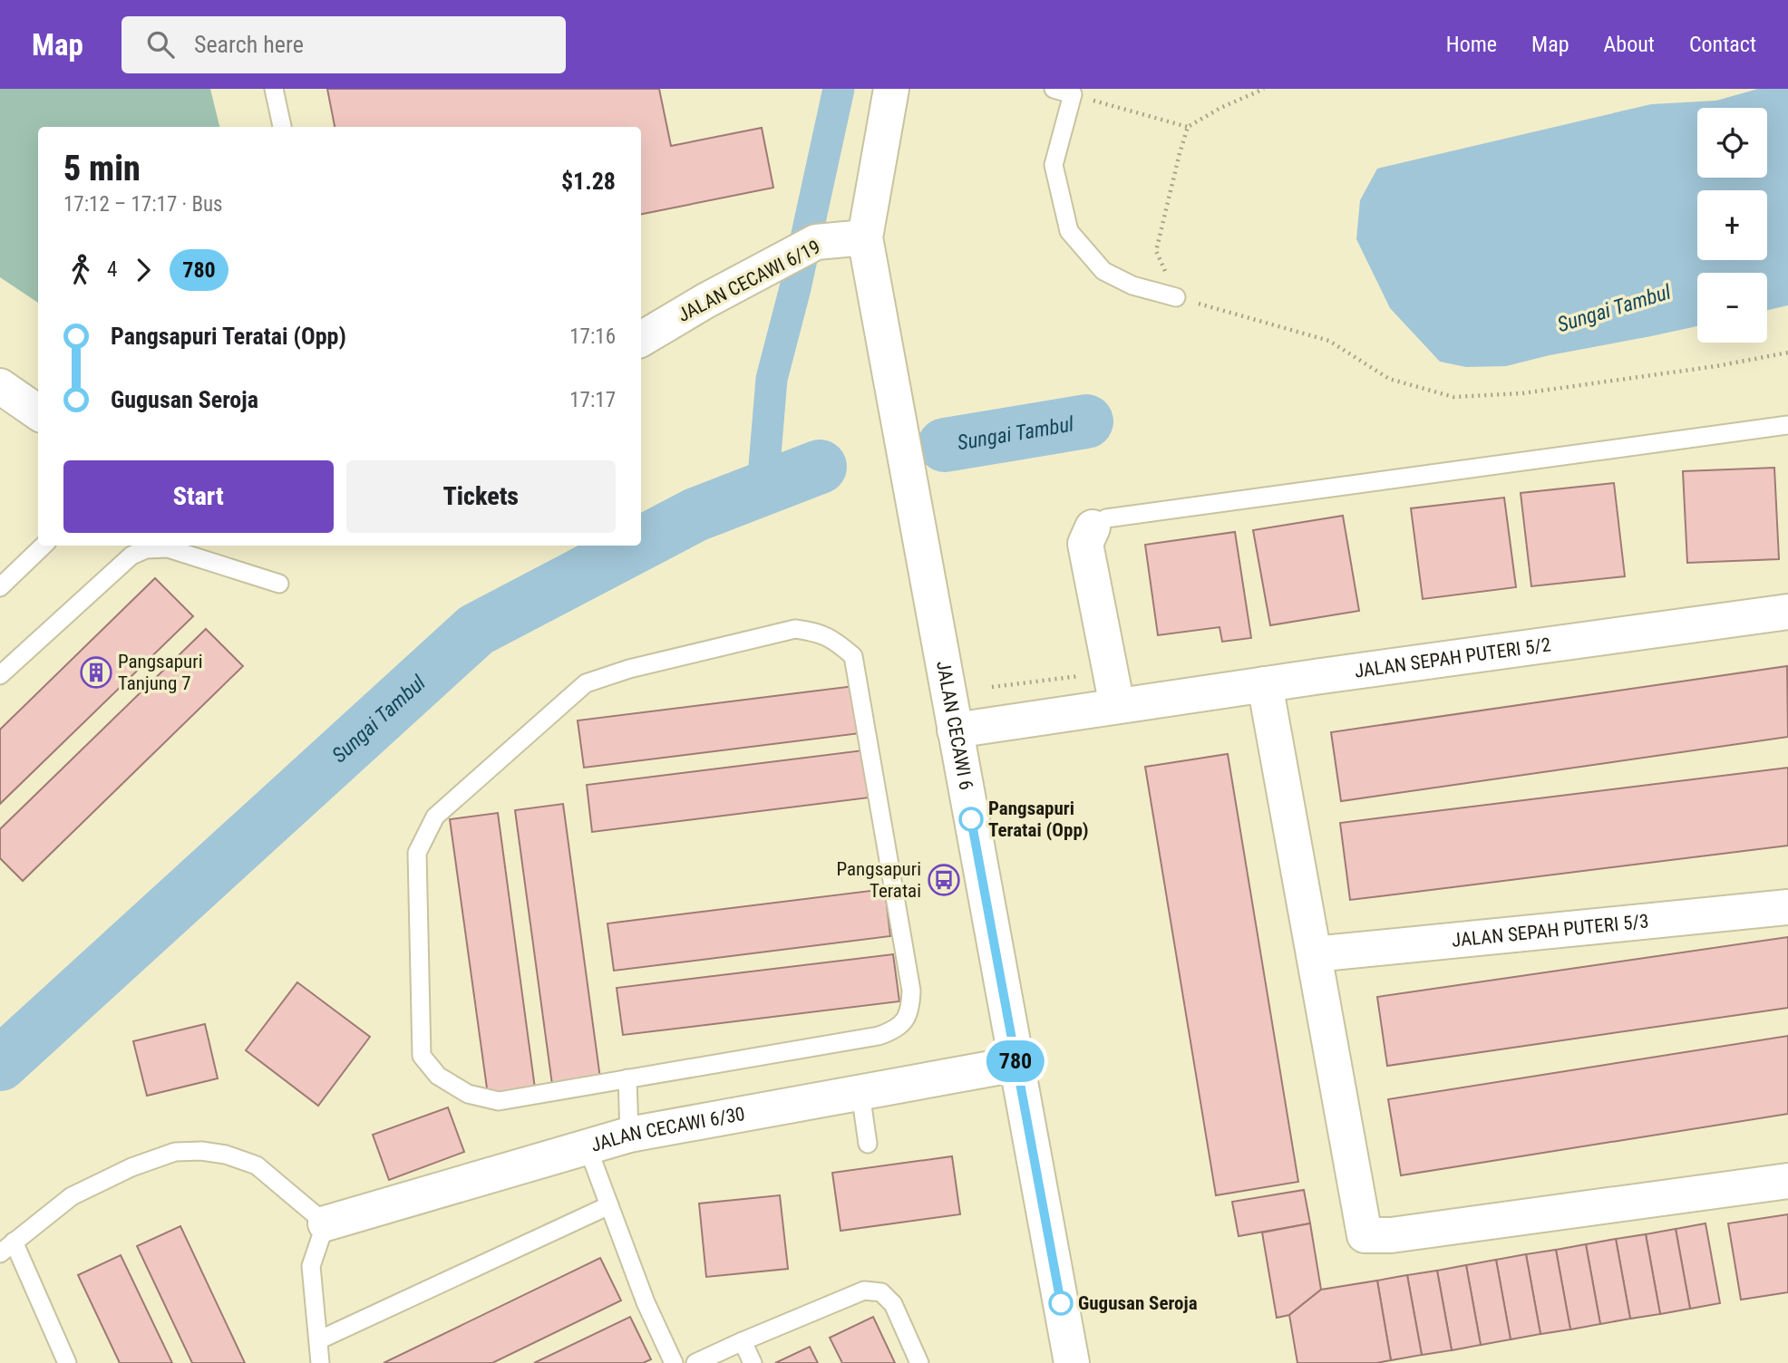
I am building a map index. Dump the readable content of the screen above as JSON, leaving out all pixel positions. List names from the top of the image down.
{
  "streets": {
    "street": [
      "JALAN CECAWI 6/19",
      "JALAN SEPAH PUTERI 5/2",
      "JALAN CECAWI 6",
      "JALAN SEPAH PUTERI 5/3",
      "JALAN CECAWI 6/30"
    ]
  },
  "crossings": [
    ["JALAN CECAWI 6/19", "JALAN CECAWI 6"],
    ["JALAN SEPAH PUTERI 5/2", "JALAN CECAWI 6"],
    ["JALAN CECAWI 6", "JALAN CECAWI 6/30"]
  ],
  "water": ["Sungai Tambul"],
  "places": {
    "building": ["Pangsapuri Tanjung 7"],
    "other": ["Pangsapuri Teratai (Opp)", "Gugusan Seroja"],
    "bus stop": ["Pangsapuri Teratai"]
  },
  "lines": ["bus line 780"],
  "page": {
    "header": "Map",
    "search": "Search here",
    "nav": [
      "Home",
      "Map",
      "About",
      "Contact"
    ],
    "on_map": "780",
    "map_buttons": ["+", "−"],
    "heading": ["5 min", "17:12 – 17:17 · Bus", "$1.28"],
    "legs": ["4", "780"],
    "list": [
      {
        "name": "Pangsapuri Teratai (Opp)",
        "value": "17:16"
      },
      {
        "name": "Gugusan Seroja",
        "value": "17:17"
      }
    ],
    "buttons": ["Start", "Tickets"]
  }
}
